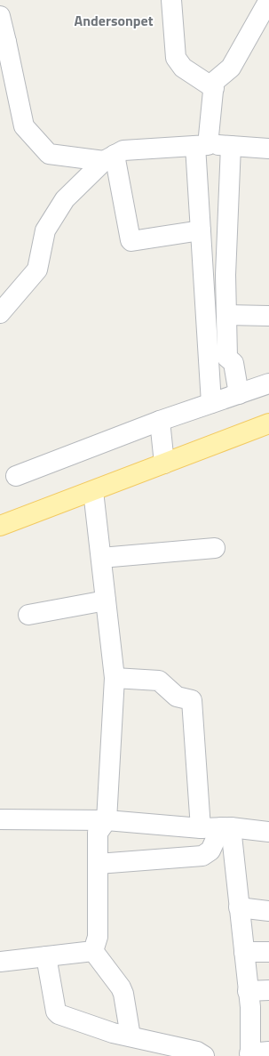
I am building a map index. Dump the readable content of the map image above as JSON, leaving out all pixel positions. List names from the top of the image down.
{
  "districts": ["Andersonpet"]
}
